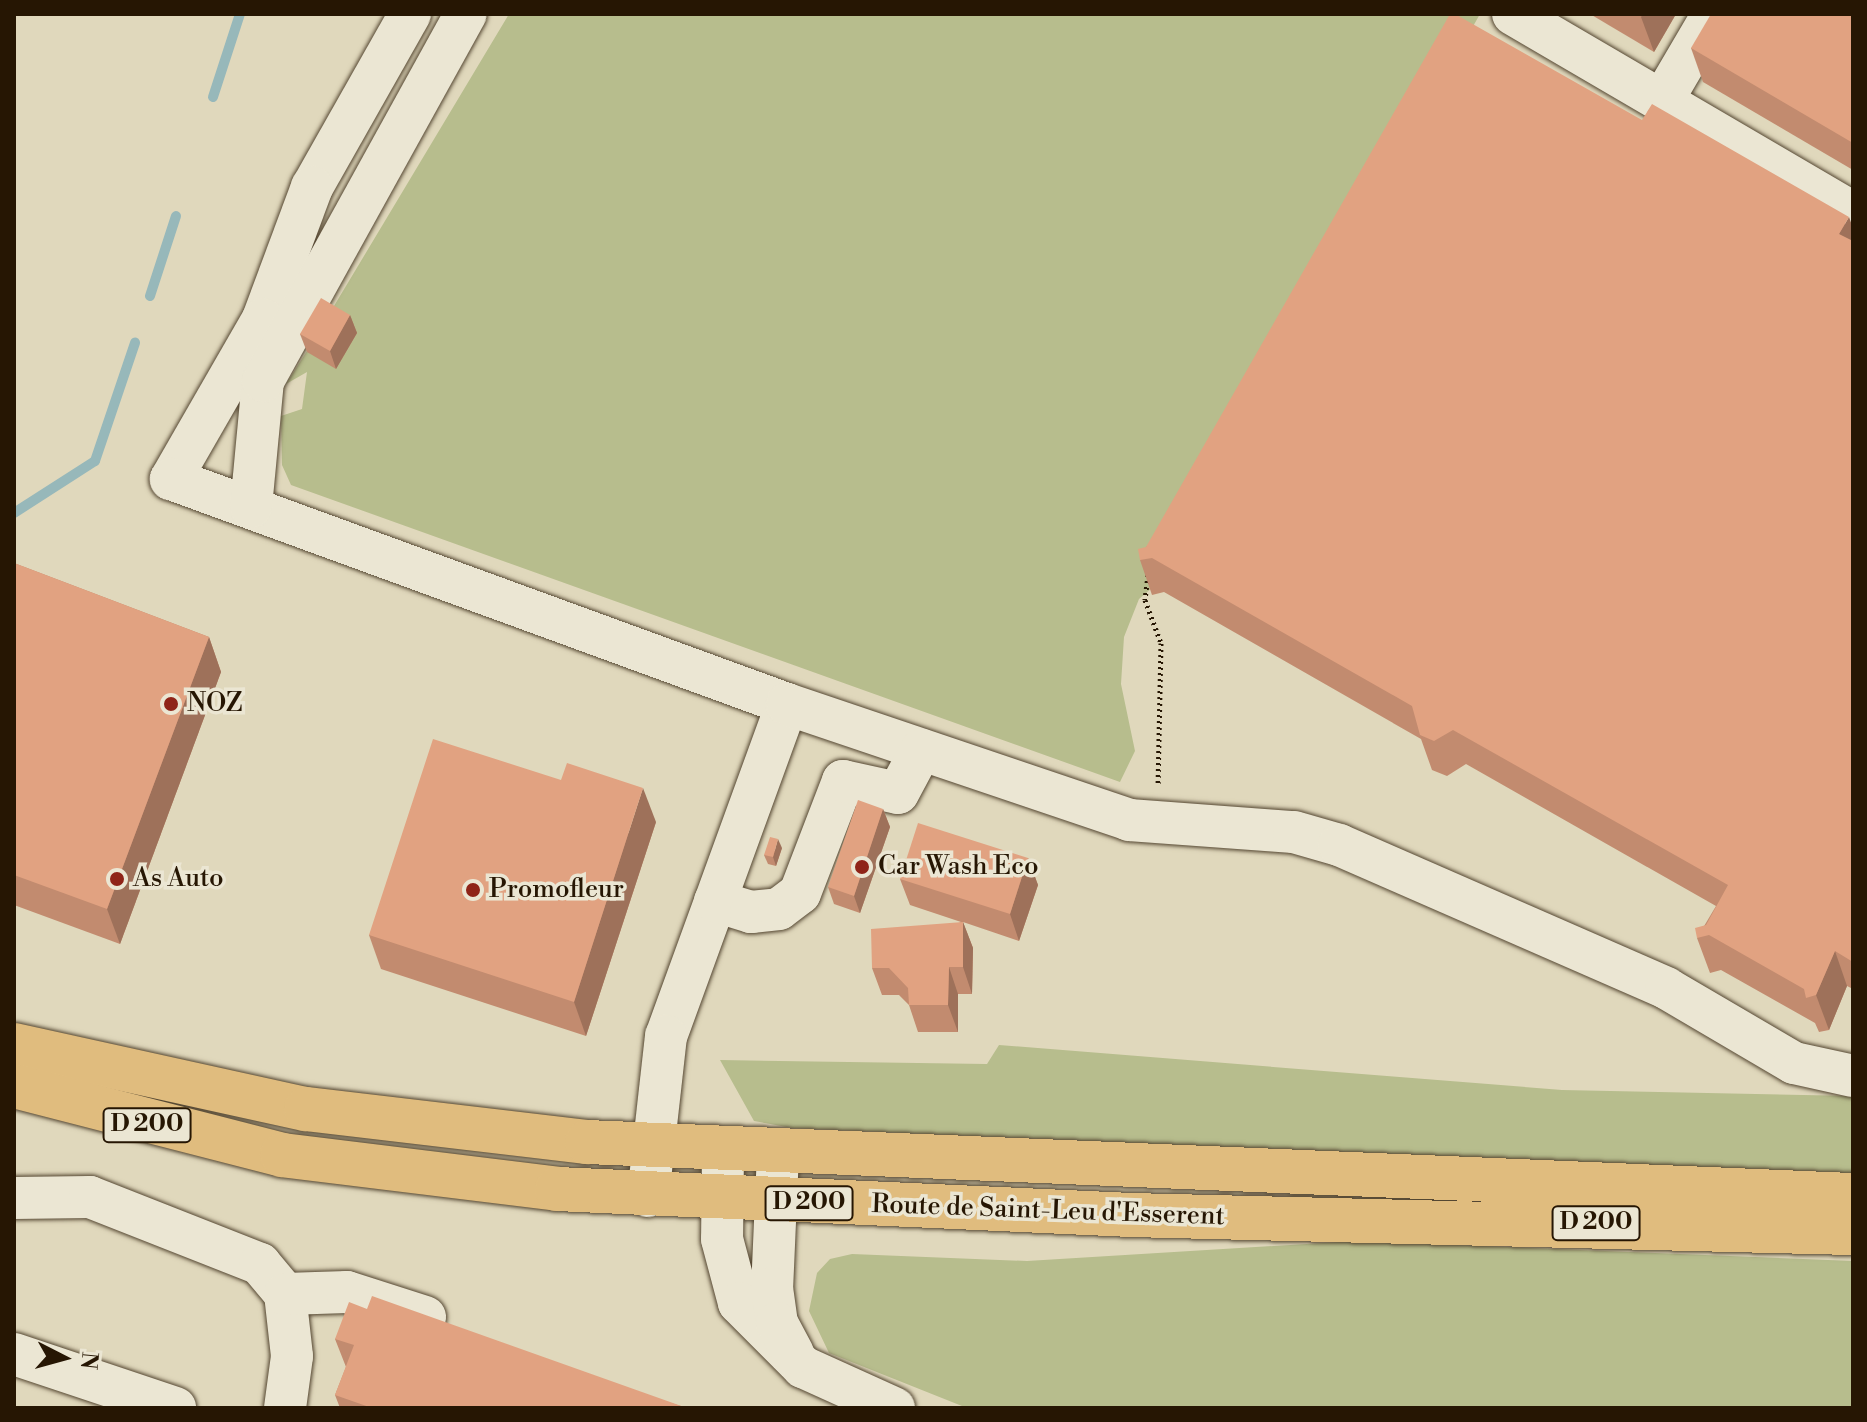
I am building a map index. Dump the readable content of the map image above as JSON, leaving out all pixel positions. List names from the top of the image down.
{
  "streets": {
    "main road": ["D 200", "Route de Saint-Leu d'Esserent"]
  },
  "places": [
    "NOZ",
    "Car Wash Eco",
    "As Auto",
    "Promofleur"
  ],
  "north": "right"
}
